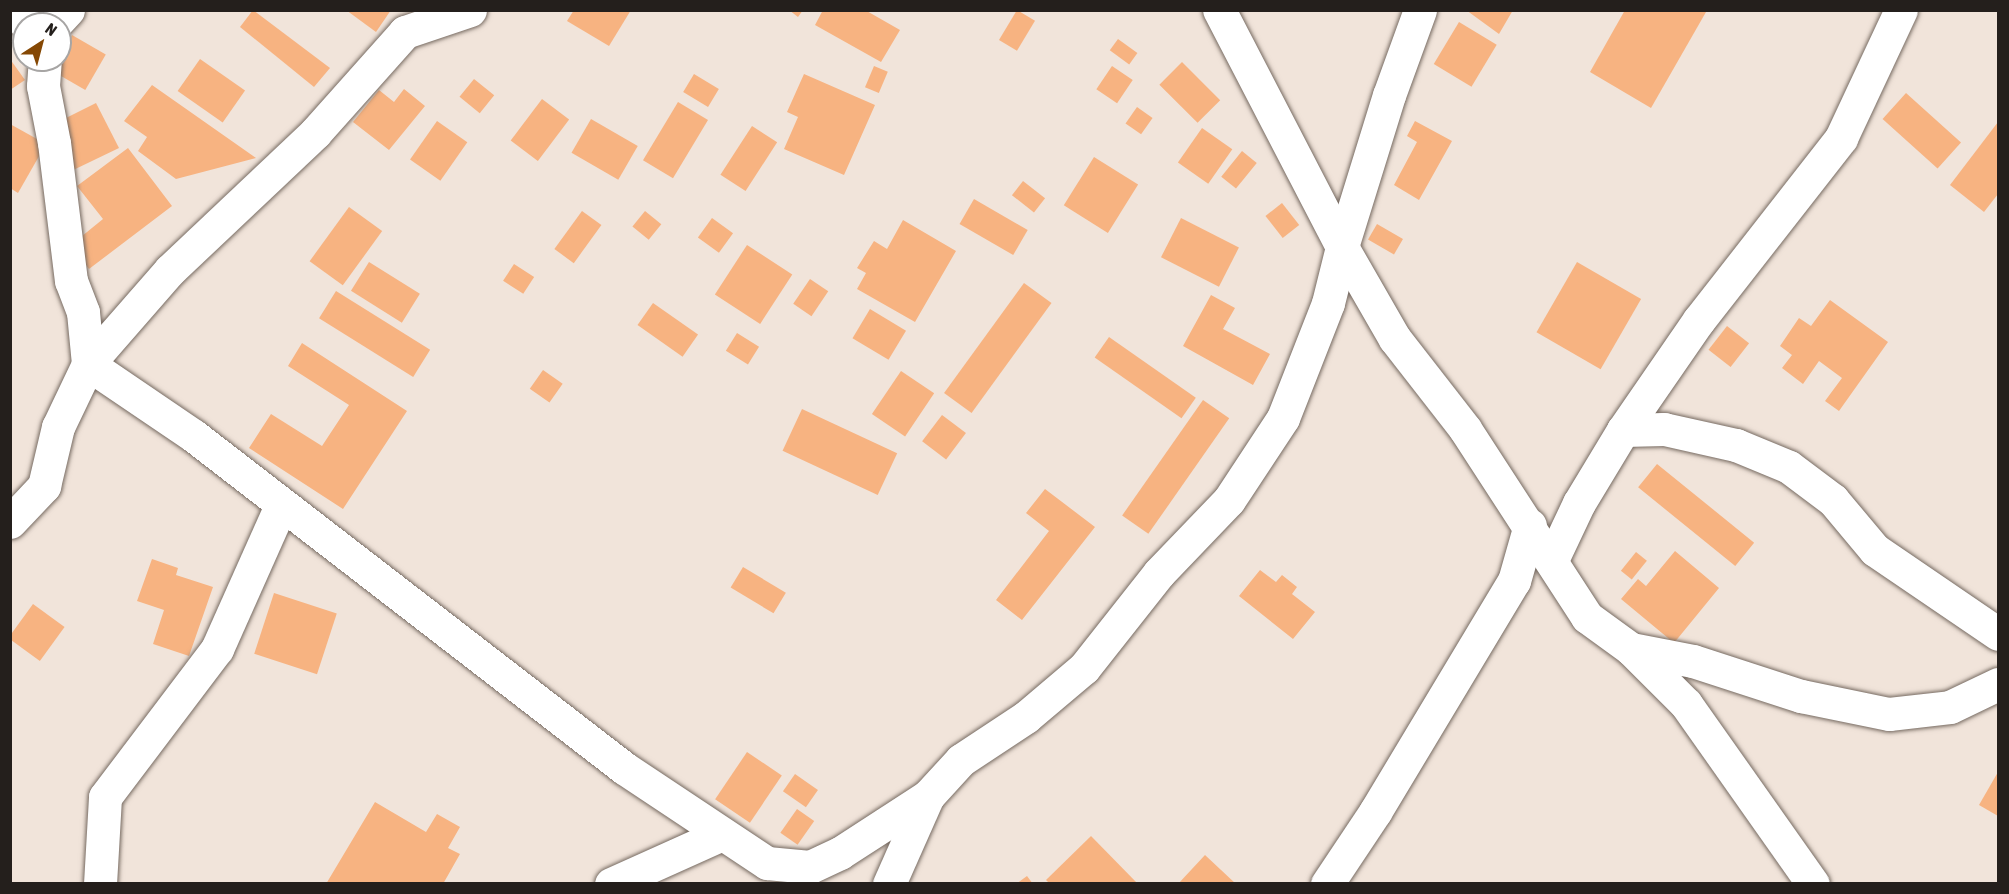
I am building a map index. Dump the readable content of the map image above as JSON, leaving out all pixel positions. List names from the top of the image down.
{
  "north": "top right"
}
